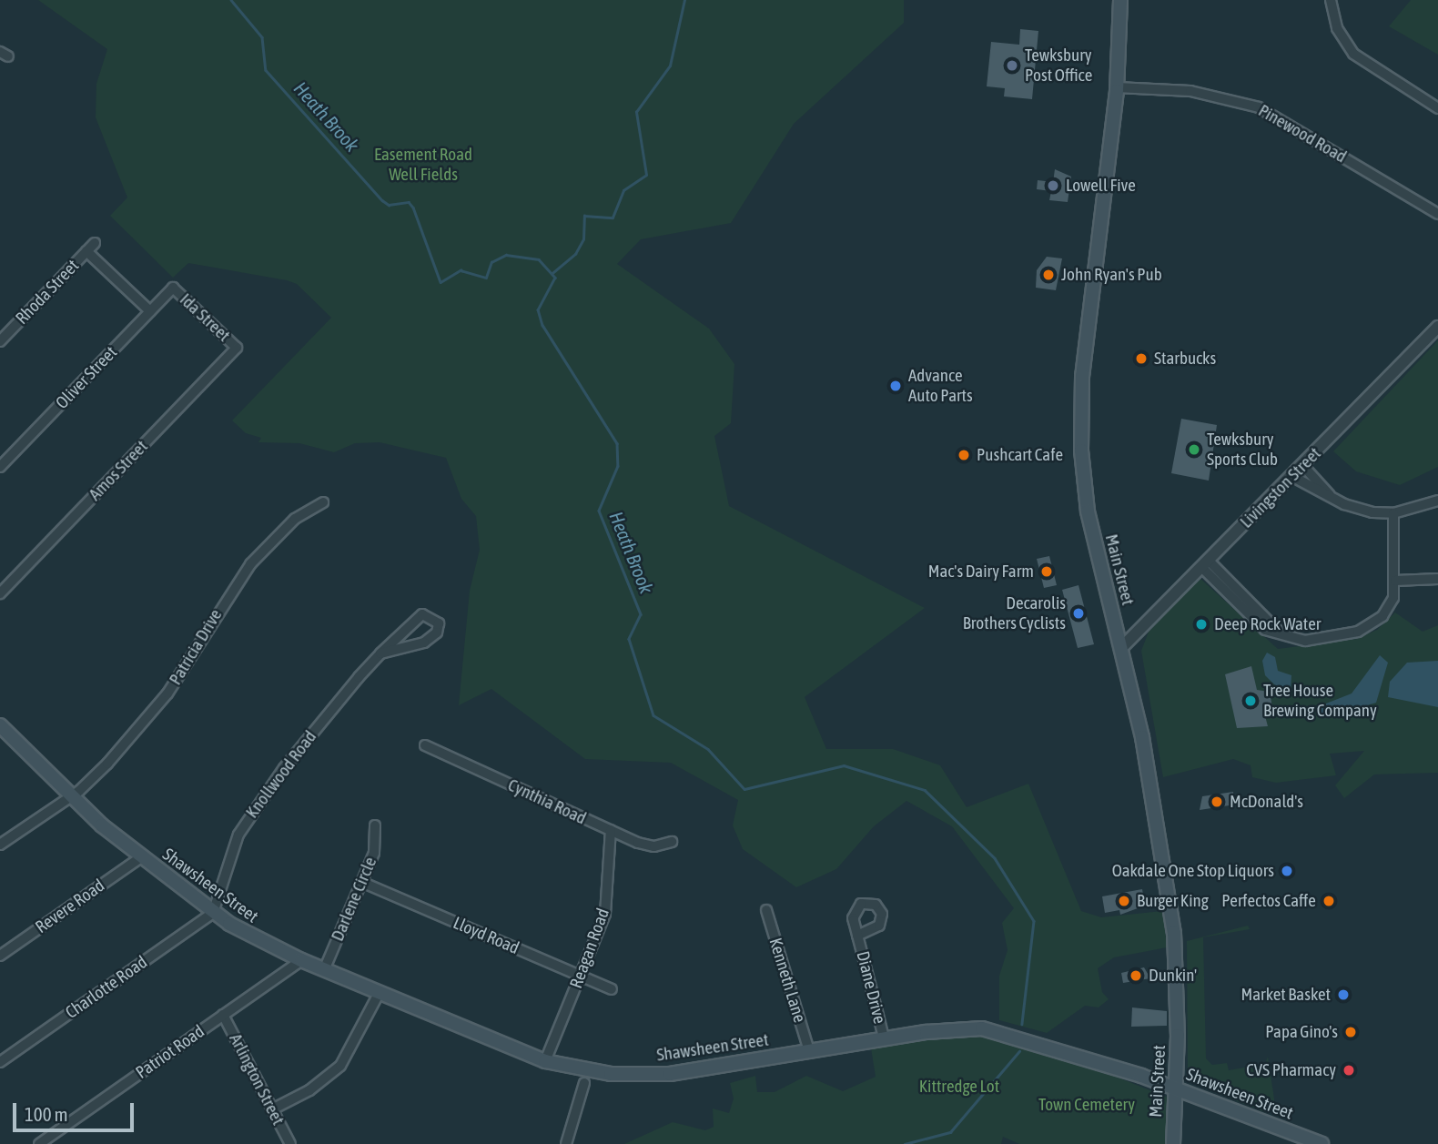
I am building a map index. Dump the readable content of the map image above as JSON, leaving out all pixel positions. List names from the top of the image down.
{
  "streets": {
    "main road": ["Main Street", "Shawsheen Street"],
    "street": [
      "Pinewood Road",
      "Rhoda Street",
      "Ida Street",
      "Oliver Street",
      "Amos Street",
      "Livingston Street",
      "Patricia Drive",
      "Knollwood Road",
      "Cynthia Road",
      "Darlene Circle",
      "Revere Road",
      "Lloyd Road",
      "Reagan Road",
      "Kenneth Lane",
      "Charlotte Road",
      "Diane Drive",
      "Patriot Road",
      "Arlington Street"
    ]
  },
  "crossings": [
    ["Pinewood Road", "Main Street"],
    ["Ida Street", "Oliver Street"],
    ["Ida Street", "Amos Street"],
    ["Livingston Street", "Main Street"],
    ["Main Street", "Shawsheen Street"],
    ["Patricia Drive", "Shawsheen Street"],
    ["Knollwood Road", "Shawsheen Street"],
    ["Knollwood Road", "Charlotte Road"],
    ["Cynthia Road", "Reagan Road"],
    ["Shawsheen Street", "Darlene Circle"],
    ["Shawsheen Street", "Revere Road"],
    ["Shawsheen Street", "Reagan Road"],
    ["Shawsheen Street", "Kenneth Lane"],
    ["Shawsheen Street", "Charlotte Road"],
    ["Shawsheen Street", "Diane Drive"],
    ["Shawsheen Street", "Patriot Road"],
    ["Darlene Circle", "Lloyd Road"],
    ["Lloyd Road", "Reagan Road"],
    ["Patriot Road", "Arlington Street"]
  ],
  "water": ["Heath Brook"],
  "parks": ["Easement Road Well Fields", "Kittredge Lot", "Town Cemetery"],
  "places": [
    "Tewksbury Post Office",
    "Lowell Five",
    "John Ryan's Pub",
    "Starbucks",
    "Advance Auto Parts",
    "Tewksbury Sports Club",
    "Pushcart Cafe",
    "Mac's Dairy Farm",
    "Decarolis Brothers Cyclists",
    "Deep Rock Water",
    "Tree House Brewing Company",
    "McDonald's",
    "Oakdale One Stop Liquors",
    "Burger King",
    "Perfectos Caffe",
    "Dunkin'",
    "Market Basket",
    "Papa Gino's",
    "CVS Pharmacy"
  ],
  "scale_bar": "100 m"
}
